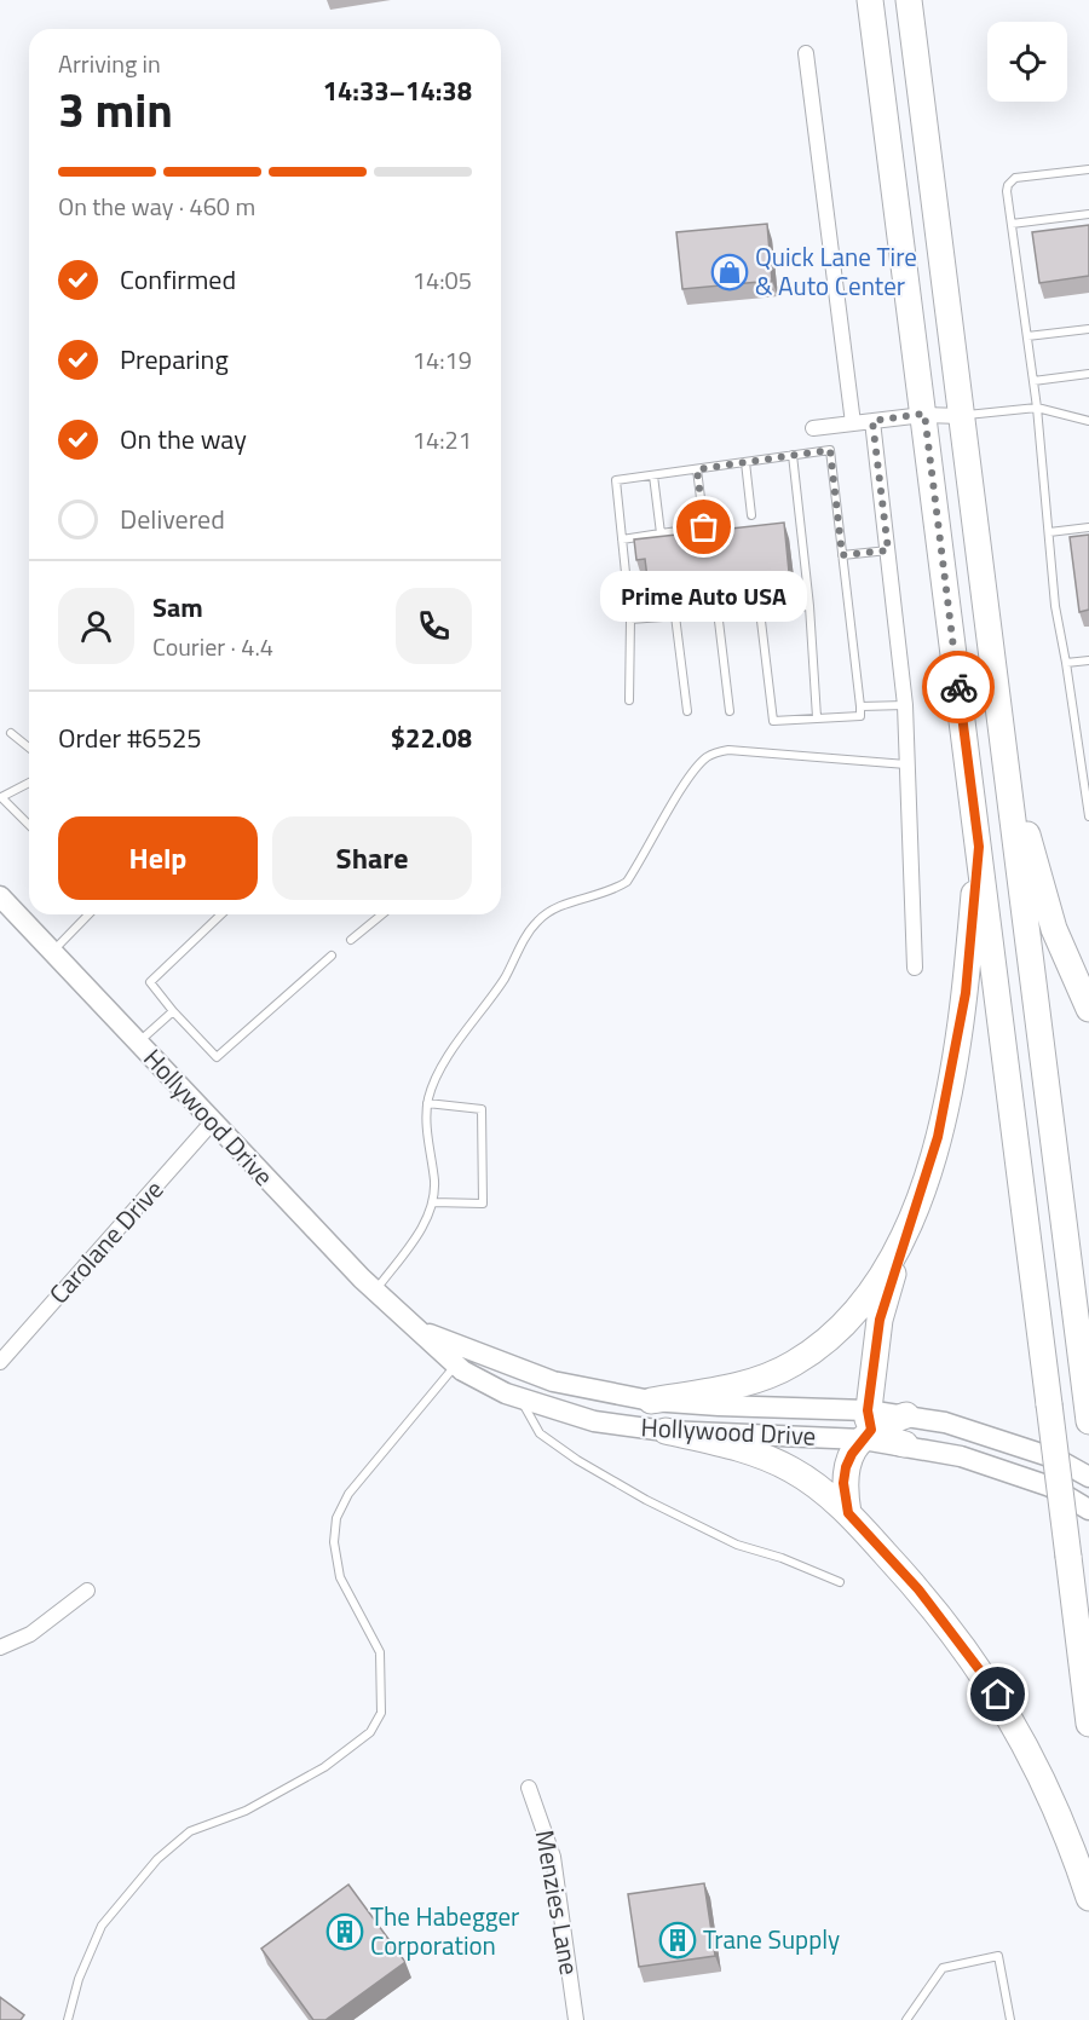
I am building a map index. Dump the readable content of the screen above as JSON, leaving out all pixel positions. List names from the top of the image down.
{
  "streets": {
    "main road": ["Hollywood Drive"],
    "street": ["Carolane Drive", "Menzies Lane"]
  },
  "crossings": [
    ["Hollywood Drive", "Carolane Drive"]
  ],
  "places": {
    "shop": ["Quick Lane Tire & Auto Center"],
    "other": ["Prime Auto USA"],
    "building": ["The Habegger Corporation", "Trane Supply"]
  },
  "page": {
    "heading": ["3 min", "Arriving in", "14:33–14:38"],
    "panel": [
      "Sam",
      "Courier · 4.4",
      "Order #6525",
      "$22.08"
    ],
    "bar": "On the way · 460 m",
    "list": [
      ["Confirmed", "14:05"],
      ["Preparing", "14:19"],
      ["On the way", "14:21"],
      "Delivered"
    ],
    "bubble": "Prime Auto USA",
    "buttons": ["Help", "Share"]
  }
}
